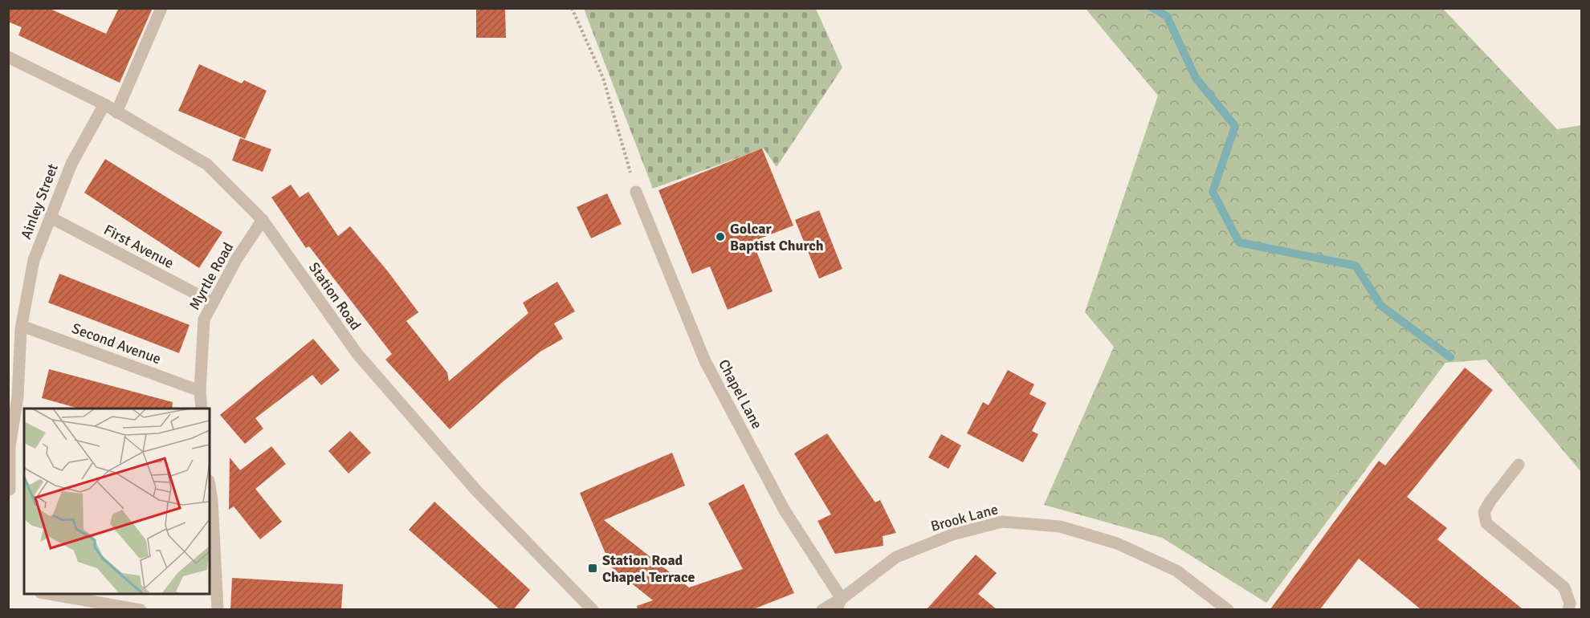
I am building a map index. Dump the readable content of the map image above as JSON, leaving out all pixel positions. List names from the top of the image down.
{
  "streets": {
    "street": [
      "Ainley Street",
      "First Avenue",
      "Myrtle Road",
      "Station Road",
      "Second Avenue",
      "Chapel Lane",
      "Brook Lane"
    ]
  },
  "crossings": [
    ["Ainley Street", "First Avenue"],
    ["Ainley Street", "Station Road"],
    ["Ainley Street", "Second Avenue"],
    ["First Avenue", "Myrtle Road"],
    ["Myrtle Road", "Station Road"],
    ["Myrtle Road", "Second Avenue"],
    ["Chapel Lane", "Brook Lane"]
  ],
  "places": {
    "other": ["Golcar Baptist Church"],
    "transit": ["Station Road Chapel Terrace"]
  }
}
